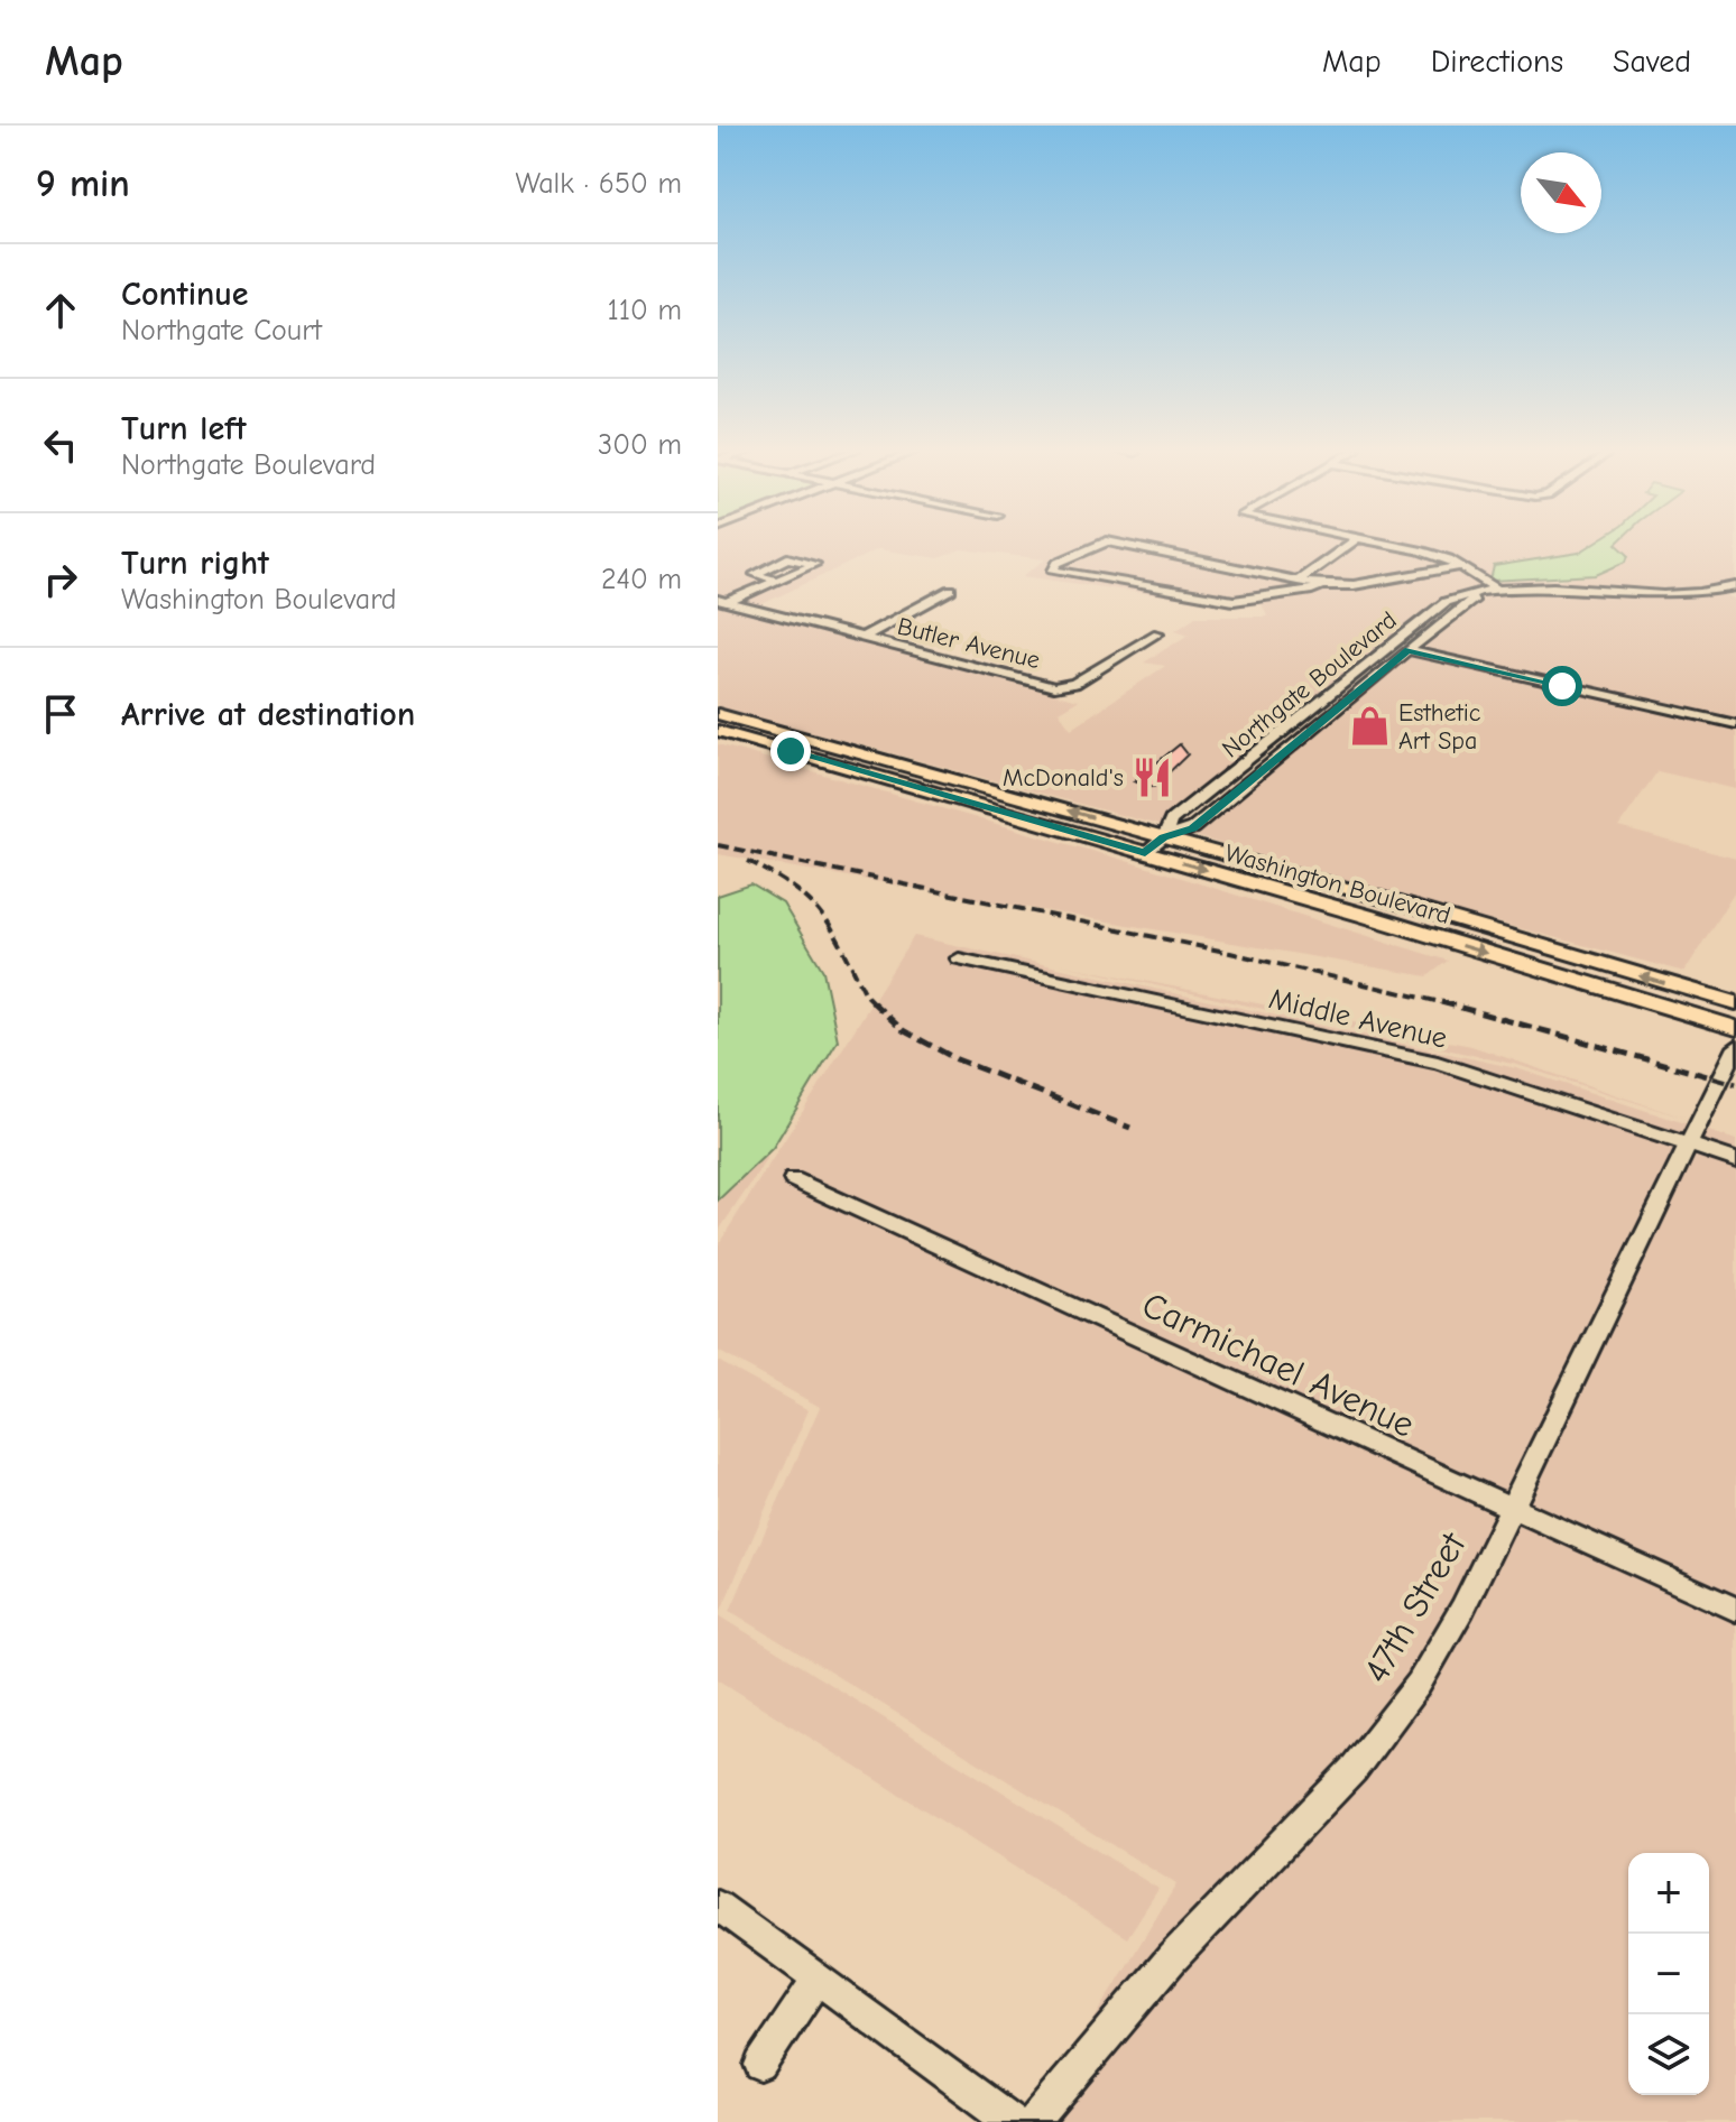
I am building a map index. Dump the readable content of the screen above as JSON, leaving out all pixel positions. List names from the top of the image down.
{
  "streets": {
    "main road": ["Washington Boulevard"],
    "street": [
      "Butler Avenue",
      "Northgate Boulevard",
      "Middle Avenue",
      "Carmichael Avenue",
      "47th Street"
    ]
  },
  "crossings": [
    ["Northgate Boulevard", "Washington Boulevard"],
    ["Middle Avenue", "47th Street"],
    ["Carmichael Avenue", "47th Street"]
  ],
  "places": {
    "shop": ["Esthetic Art Spa"],
    "restaurant": ["McDonald's"]
  },
  "north": "bottom right",
  "page": {
    "header": "Map",
    "nav": ["Map", "Directions", "Saved"],
    "heading": ["9 min", "Walk · 650 m"],
    "list": [
      ["Continue", "Northgate Court", "110 m"],
      ["Turn left", "Northgate Boulevard", "300 m"],
      ["Turn right", "Washington Boulevard", "240 m"],
      "Arrive at destination"
    ],
    "map_buttons": ["+", "−"]
  }
}
